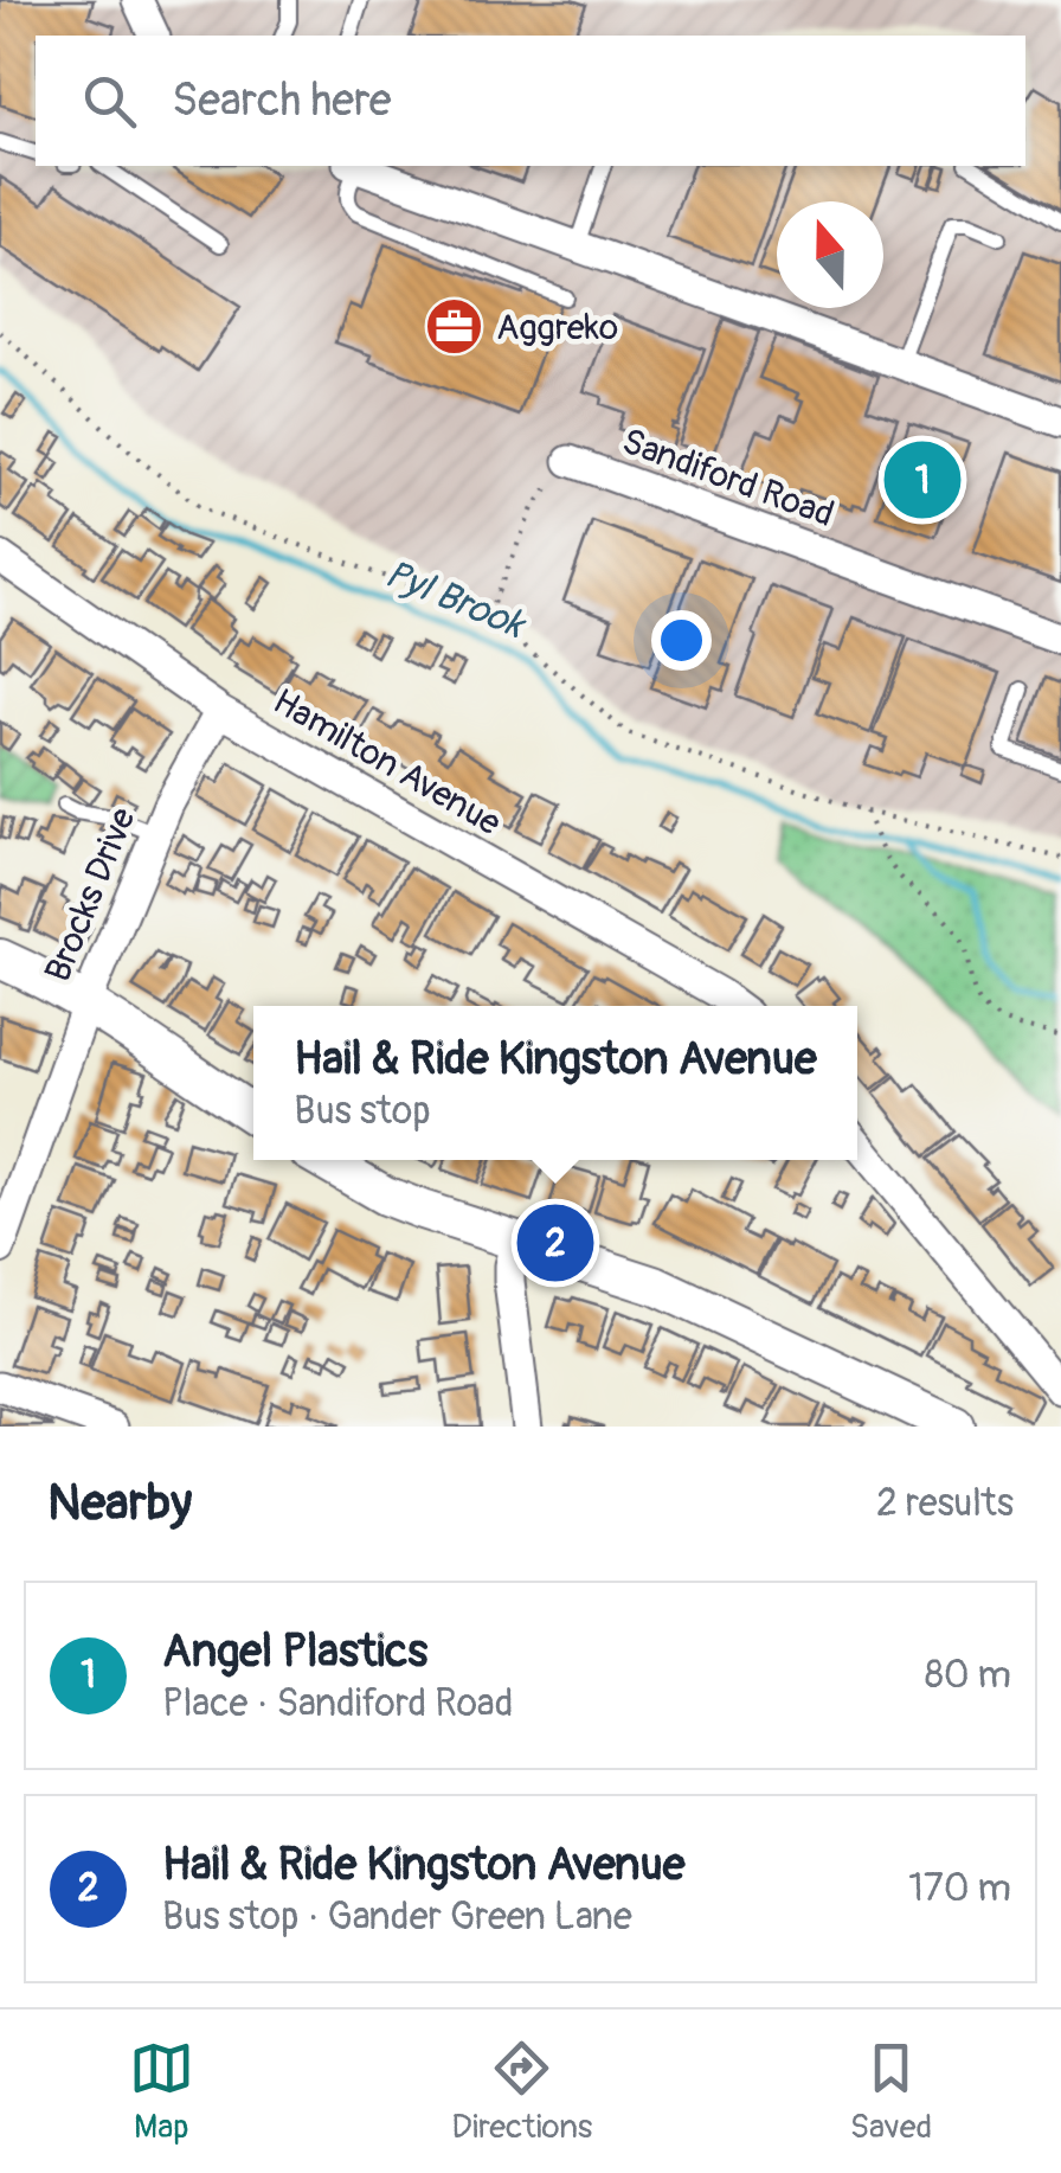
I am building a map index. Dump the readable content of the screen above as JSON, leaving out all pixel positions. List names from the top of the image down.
{
  "streets": {
    "street": ["Sandiford Road", "Hamilton Avenue", "Brocks Drive"]
  },
  "crossings": [
    ["Hamilton Avenue", "Brocks Drive"]
  ],
  "water": ["Pyl Brook"],
  "places": {
    "office": ["Aggreko"]
  },
  "north": "top",
  "page": {
    "search": "Search here",
    "pins": ["1", "2"],
    "popup": ["Hail & Ride Kingston Avenue", "Bus stop"],
    "heading": ["Nearby", "2 results"],
    "list": [
      {
        "mark": "1",
        "name": "Angel Plastics",
        "note": "Place · Sandiford Road",
        "value": "80 m"
      },
      {
        "mark": "2",
        "name": "Hail & Ride Kingston Avenue",
        "note": "Bus stop · Gander Green Lane",
        "value": "170 m"
      }
    ],
    "nav": ["Map", "Directions", "Saved"]
  }
}
